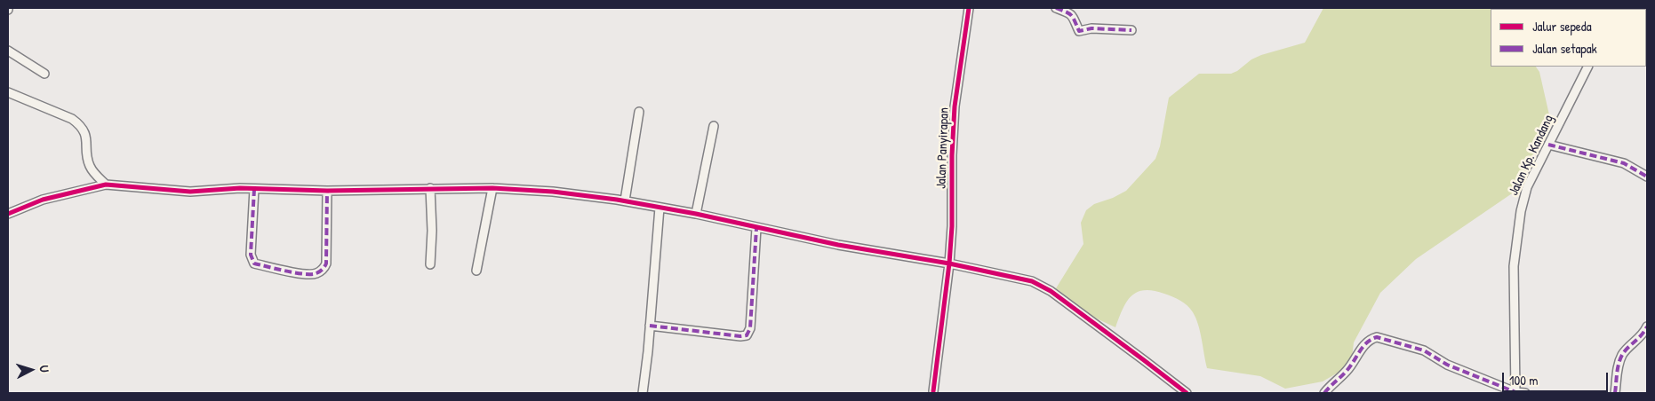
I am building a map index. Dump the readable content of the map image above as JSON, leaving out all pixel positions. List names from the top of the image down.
{
  "streets": {
    "street": ["Jalan Panyirapan", "Jalan Kp. Kandang"]
  },
  "legend": ["Jalur sepeda", "Jalan setapak"],
  "scale_bar": "100 m",
  "north": "right"
}
